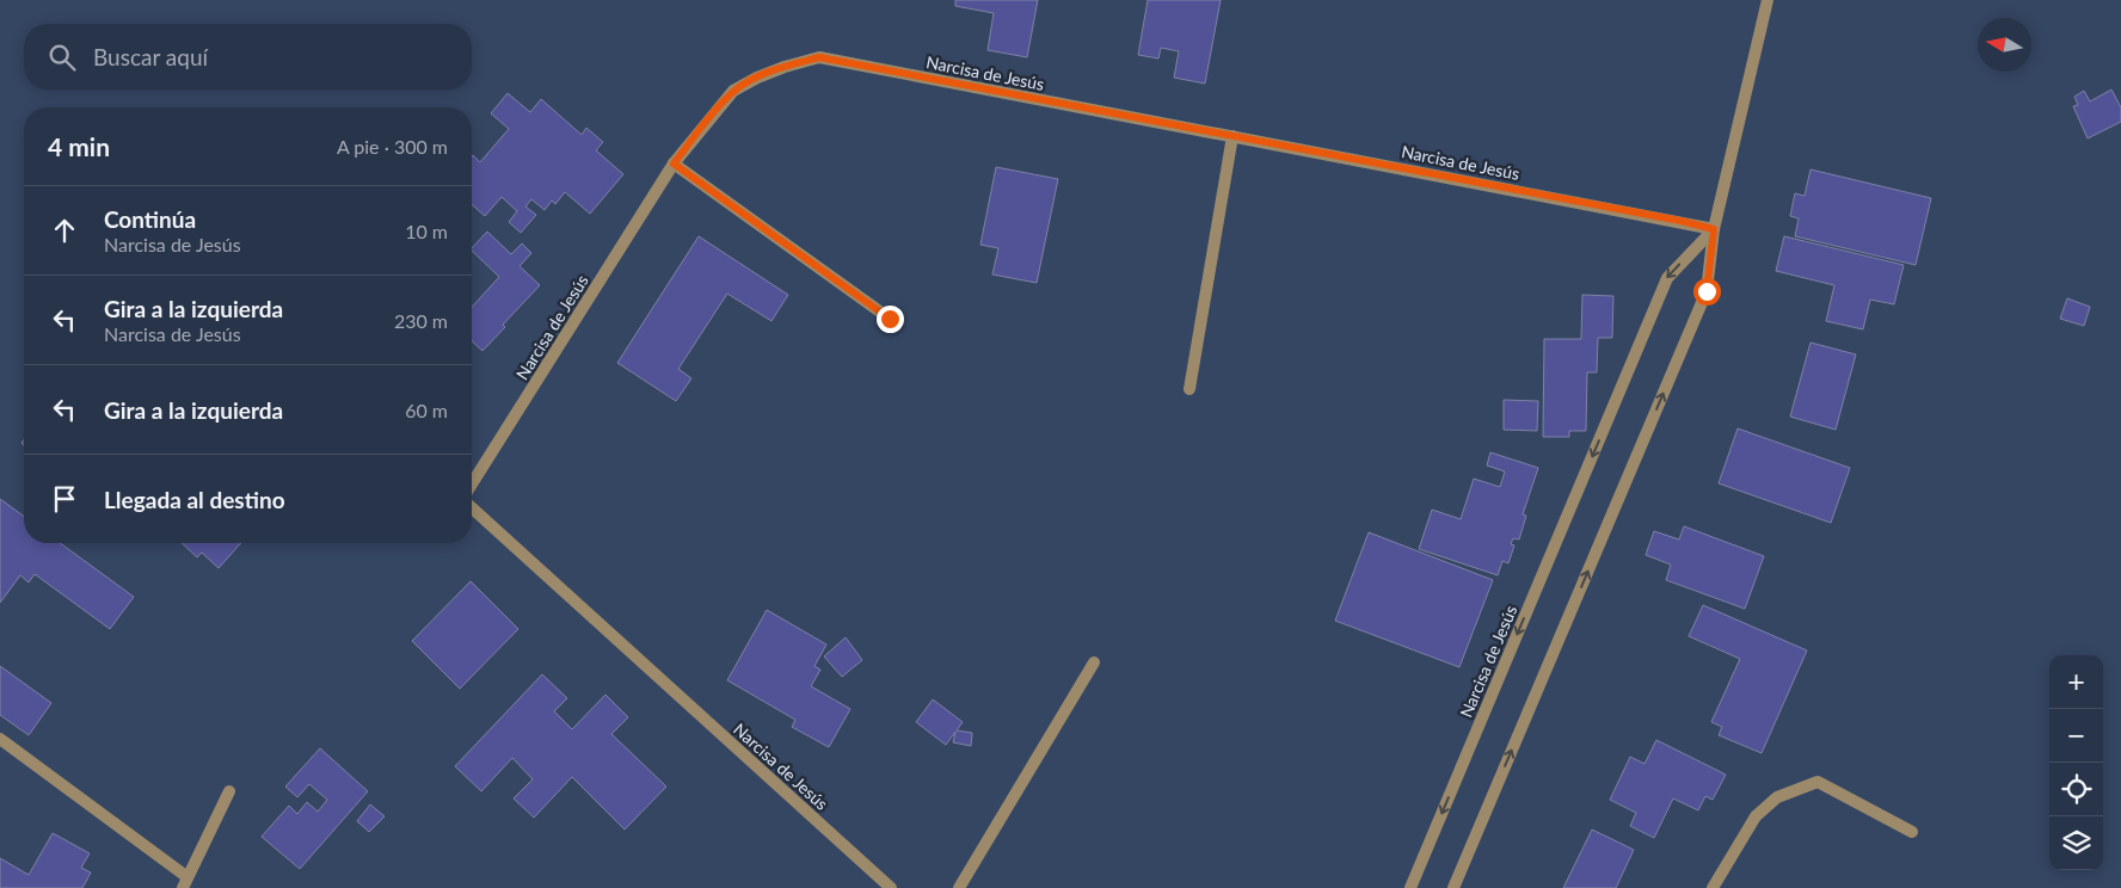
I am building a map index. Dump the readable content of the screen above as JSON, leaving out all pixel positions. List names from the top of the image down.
{
  "streets": {
    "street": ["Narcisa de Jesús"]
  },
  "north": "left",
  "page": {
    "search": "Buscar aquí",
    "heading": ["4 min", "A pie · 300 m"],
    "list": [
      ["Continúa", "Narcisa de Jesús", "10 m"],
      ["Gira a la izquierda", "Narcisa de Jesús", "230 m"],
      ["Gira a la izquierda", "60 m"],
      "Llegada al destino"
    ],
    "map_buttons": ["+", "−"]
  }
}
